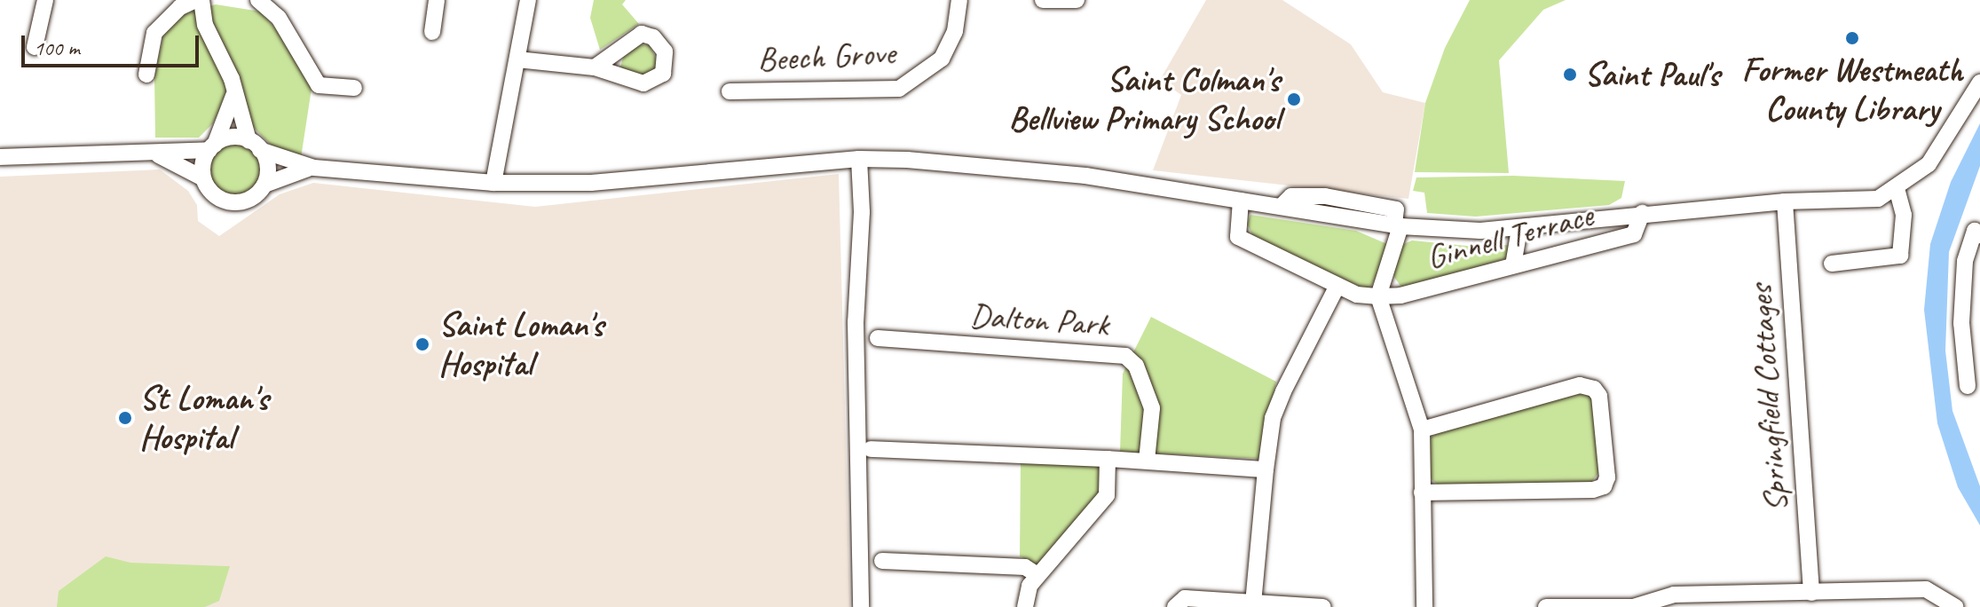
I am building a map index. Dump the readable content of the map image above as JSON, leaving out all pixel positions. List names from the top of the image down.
{
  "streets": {
    "street": [
      "Beech Grove",
      "Ginnell Terrace",
      "Dalton Park",
      "Springfield Cottages"
    ]
  },
  "places": [
    "Former Westmeath County Library",
    "Saint Paul's",
    "Saint Colman's Bellview Primary School",
    "Saint Loman's Hospital",
    "St Loman's Hospital"
  ],
  "scale_bar": "100 m"
}
